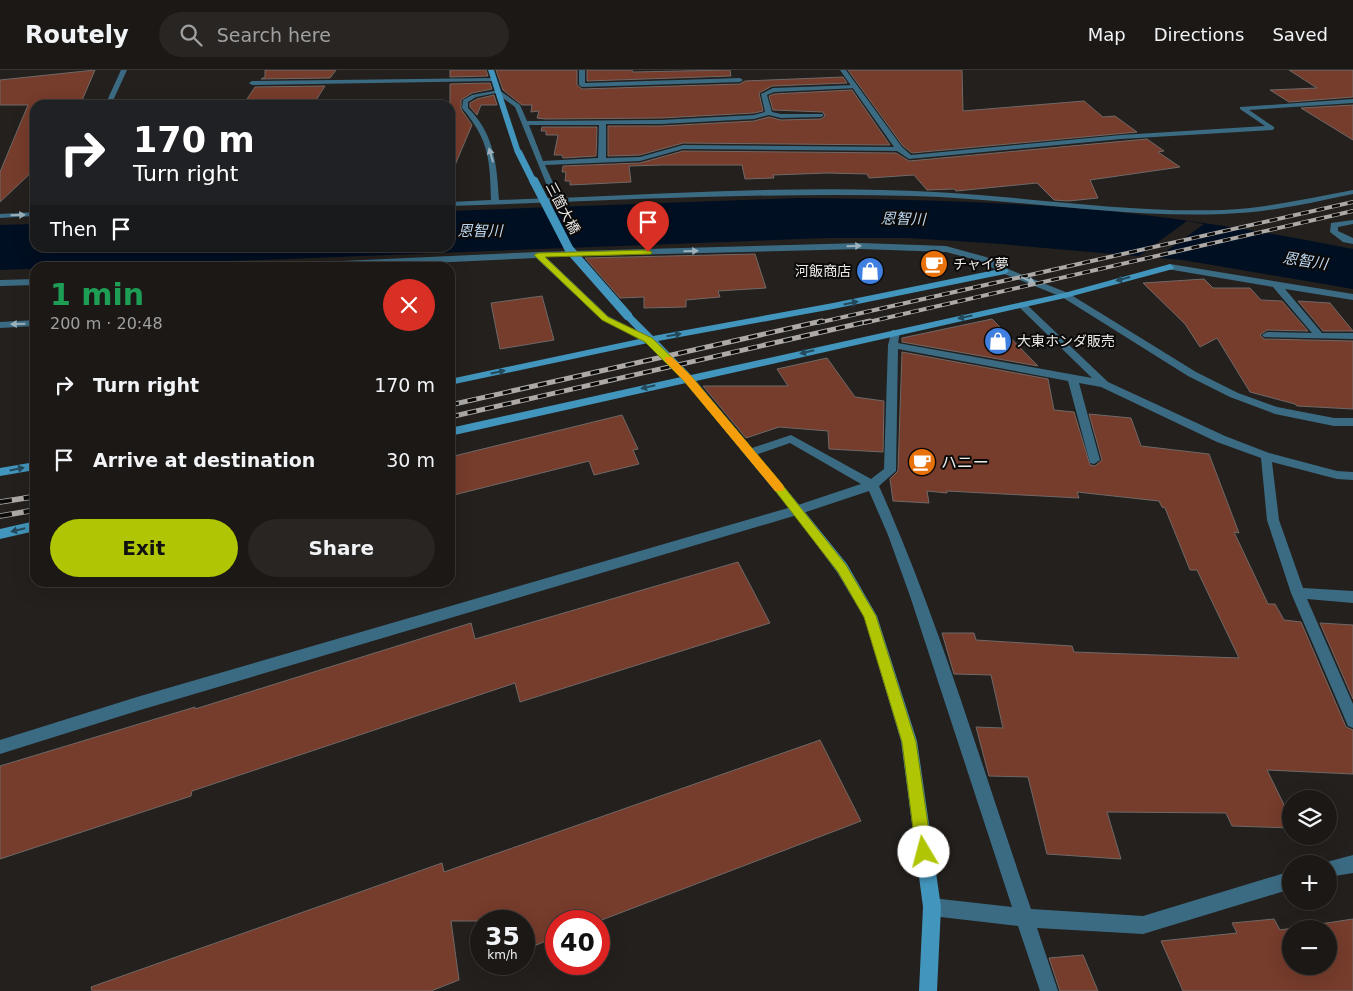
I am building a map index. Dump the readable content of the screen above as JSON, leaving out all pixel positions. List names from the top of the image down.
{
  "streets": {
    "street": ["三箇大橋"]
  },
  "water": ["恩智川"],
  "places": {
    "cafe": ["チャイ夢", "ハニー"],
    "shop": ["河飯商店", "大東ホンダ販売"]
  },
  "page": {
    "header": "Routely",
    "search": "Search here",
    "nav": ["Map", "Directions", "Saved"],
    "turn": ["170 m", "Turn right"],
    "then": "Then",
    "heading": ["1 min", "200 m · 20:48"],
    "list": [
      {
        "name": "Turn right",
        "value": "170 m"
      },
      {
        "name": "Arrive at destination",
        "value": "30 m"
      }
    ],
    "buttons": ["Exit", "Share"],
    "map_buttons": ["+", "−"],
    "speed": "35 km/h",
    "limit": "40"
  }
}
